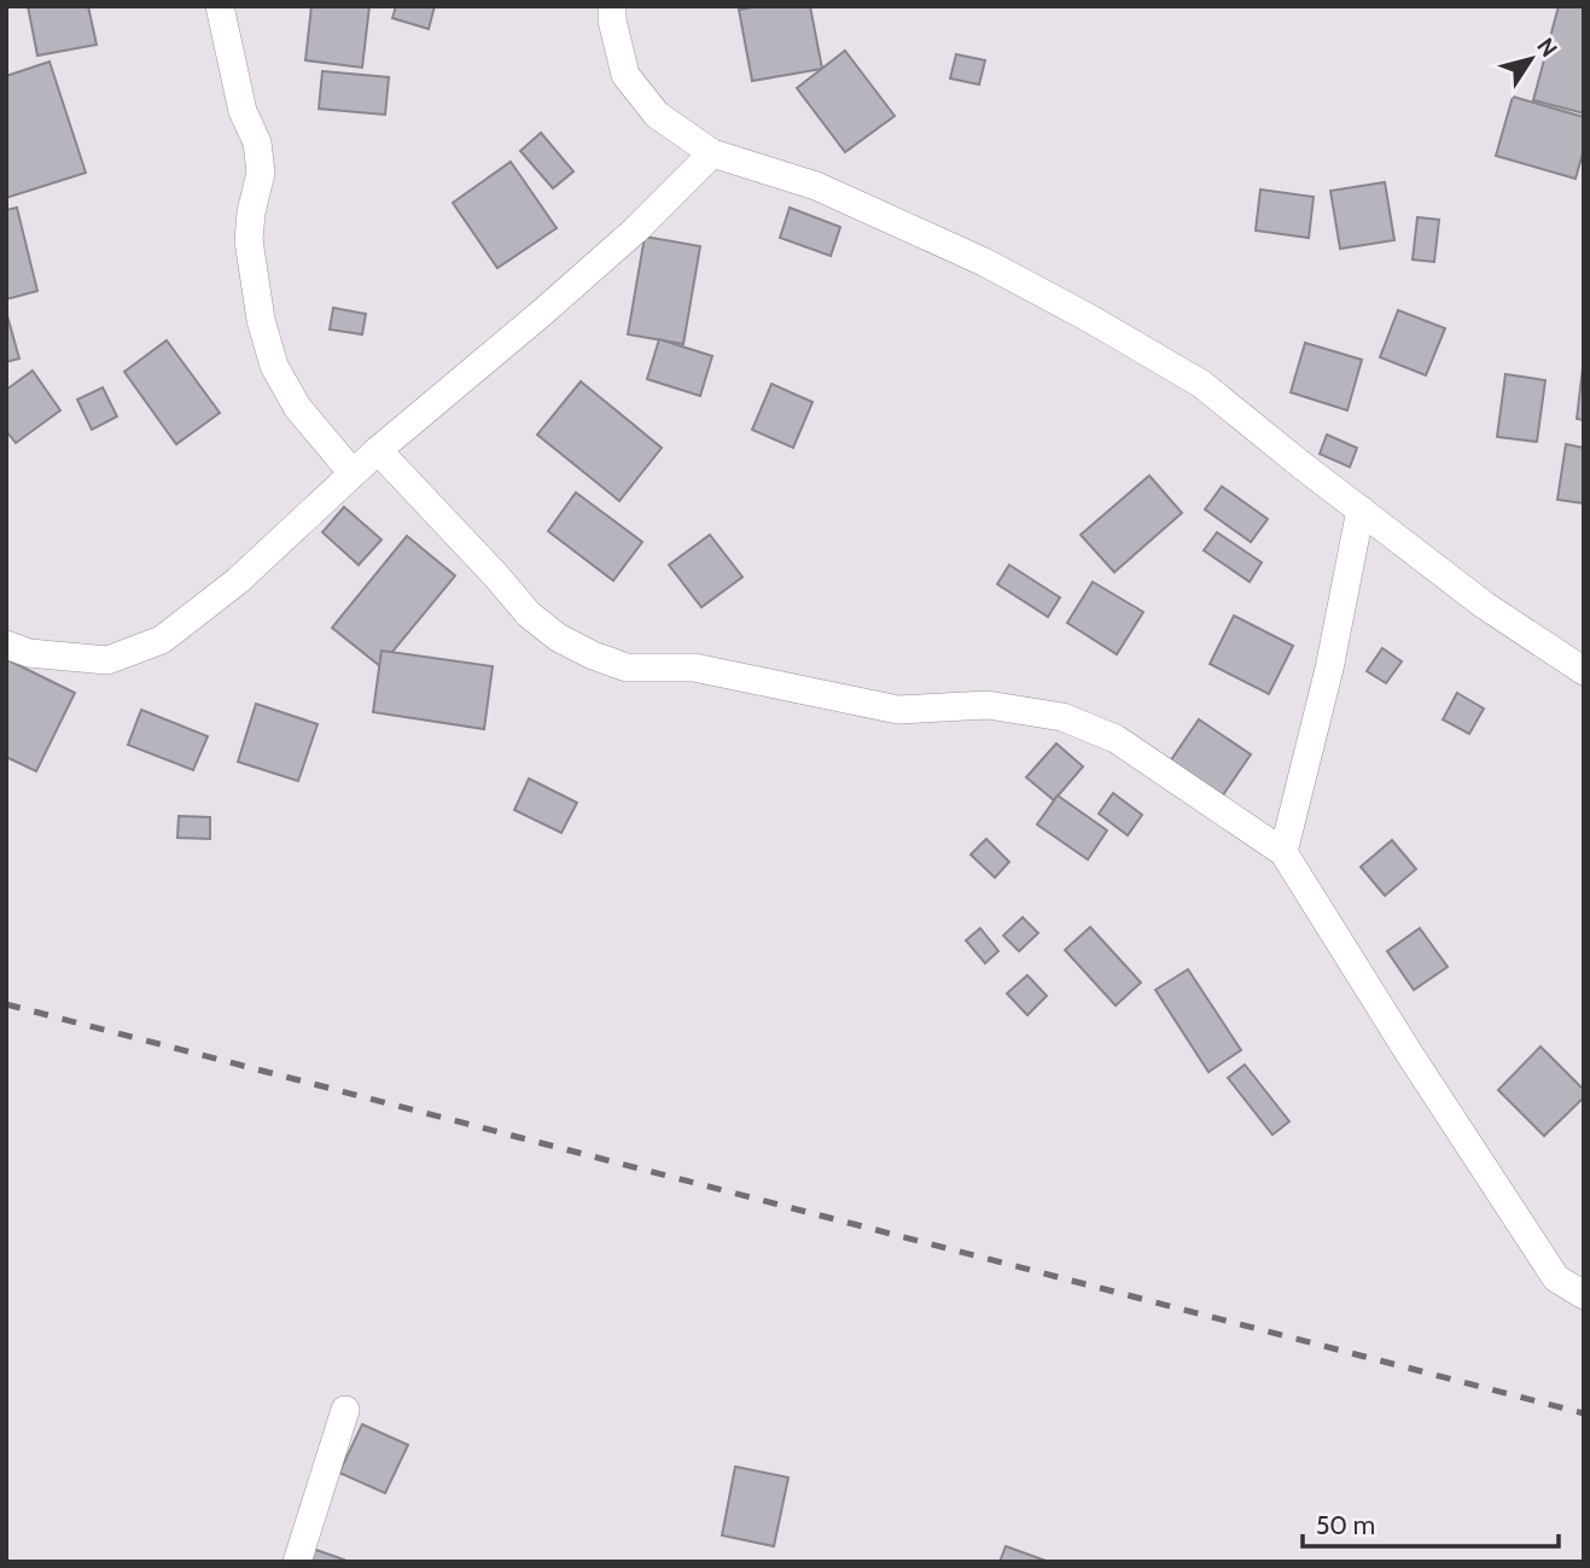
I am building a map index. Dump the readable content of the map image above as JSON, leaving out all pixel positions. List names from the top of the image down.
{
  "scale_bar": "50 m",
  "north": "top right"
}
